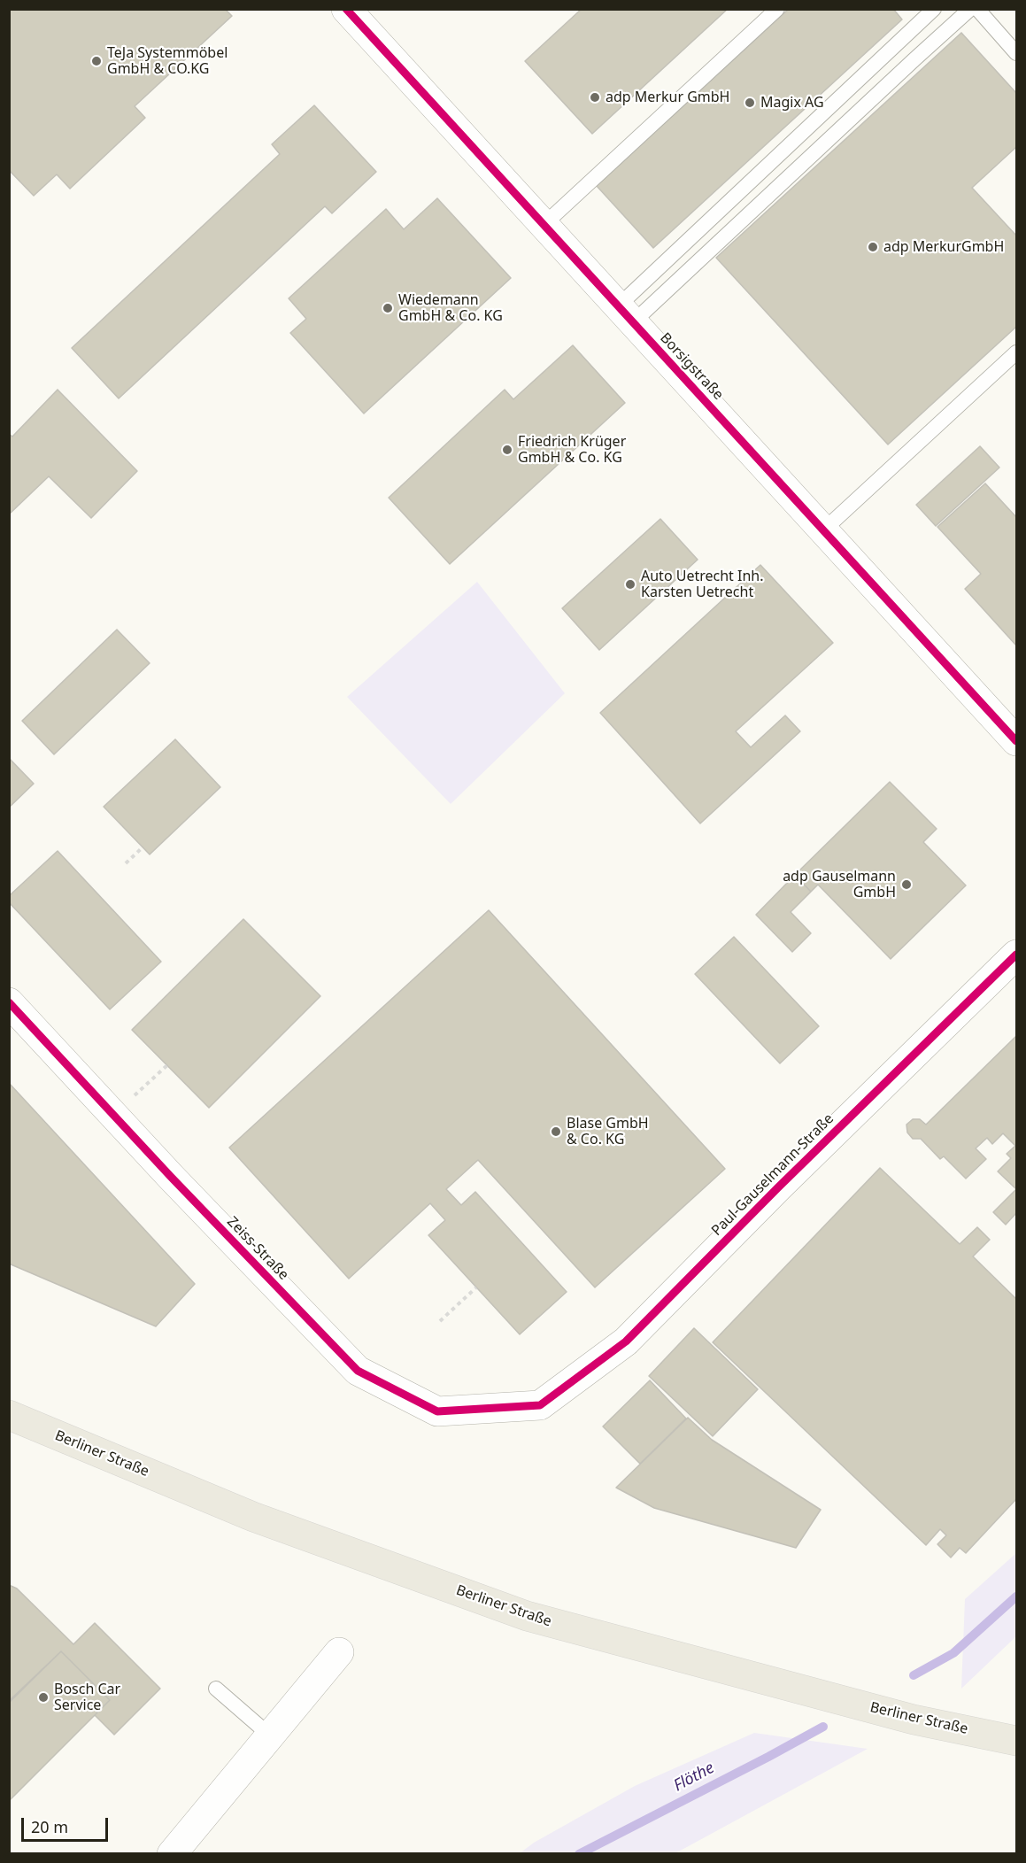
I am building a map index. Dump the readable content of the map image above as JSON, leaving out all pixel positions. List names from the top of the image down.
{
  "streets": {
    "main road": ["Berliner Straße"],
    "street": ["Borsigstraße", "Paul-Gauselmann-Straße", "Zeiss-Straße"]
  },
  "crossings": [
    ["Paul-Gauselmann-Straße", "Zeiss-Straße"]
  ],
  "water": ["Flöthe"],
  "places": [
    "TeJa Systemmöbel GmbH & CO.KG",
    "adp Merkur GmbH",
    "Magix AG",
    "adp MerkurGmbH",
    "Wiedemann GmbH & Co. KG",
    "Friedrich Krüger GmbH & Co. KG",
    "Auto Uetrecht Inh. Karsten Uetrecht",
    "adp Gauselmann GmbH",
    "Blase GmbH & Co. KG",
    "Bosch Car Service"
  ],
  "scale_bar": "20 m"
}
